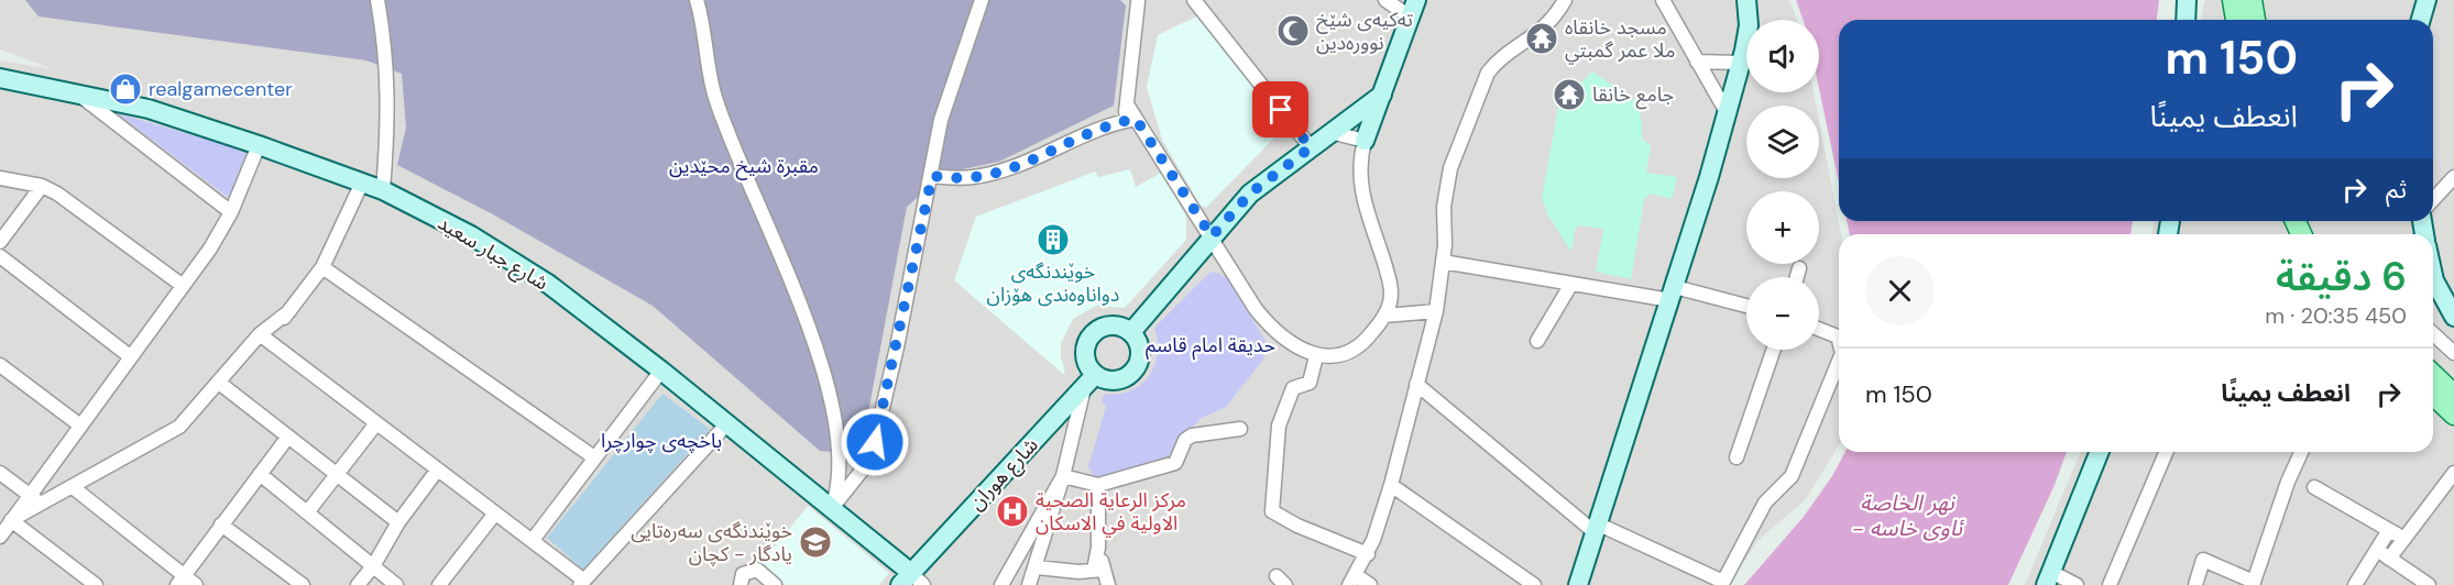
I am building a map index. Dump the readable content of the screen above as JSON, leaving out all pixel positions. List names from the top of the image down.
{
  "streets": {
    "street": ["شارع جبار سعيد", "شارع هوران"]
  },
  "crossings": [
    ["شارع جبار سعيد", "شارع هوران"]
  ],
  "water": ["نهر الخاصة - ئاوی خاسە"],
  "parks": ["مقبرة شيخ محێدین", "حديقة امام قاسم", "باخچەی چوارچرا"],
  "places": {
    "mosque": ["تەکیەی شێخ نوورەدین"],
    "temple": ["مسجد خانقاه ملا عمر گمبتي", "جامع خانقا"],
    "shop": ["realgamecenter"],
    "building": ["خوێندنگەی دواناوەندی هۆزان"],
    "hospital": ["مركز الرعاية الصحية الاولية في الاسكان"],
    "school or university": ["خوێندنگەی سەرەتایی یادگار - کچان"]
  },
  "page": {
    "map_buttons": ["+", "−"],
    "turn": ["150 m", "انعطف يمينًا"],
    "then": "ثم",
    "heading": ["6 دقيقة", "450 m · 20:35"],
    "list": [
      {
        "name": "انعطف يمينًا",
        "value": "150 m"
      }
    ]
  }
}
